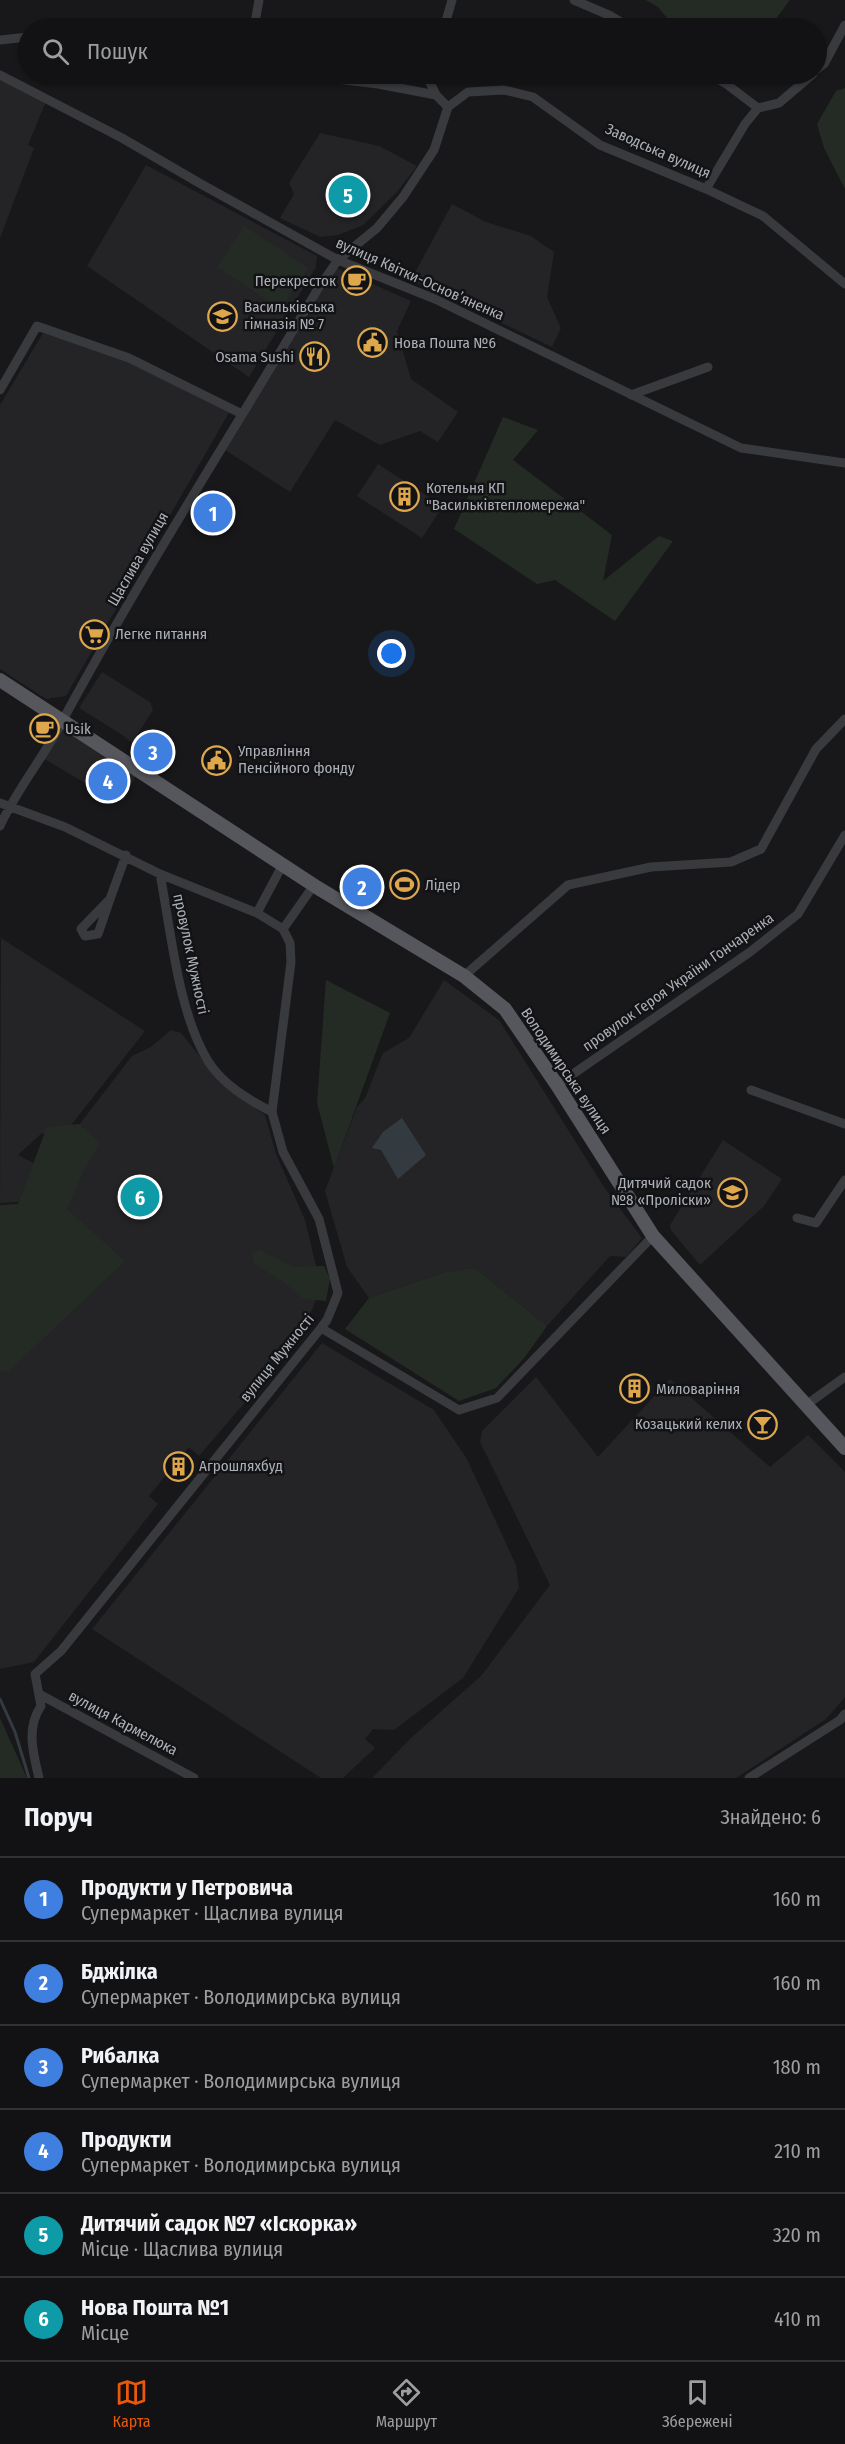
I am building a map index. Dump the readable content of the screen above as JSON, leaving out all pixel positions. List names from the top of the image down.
{
  "streets": {
    "main road": ["Володимирська вулиця"],
    "street": [
      "Заводська вулиця",
      "вулиця Квітки-Основʼяненка",
      "Щаслива вулиця",
      "провулок Мужності",
      "провулок Героя України Гончаренка",
      "вулиця Мужності",
      "вулиця Кармелюка"
    ]
  },
  "crossings": [
    ["Заводська вулиця", "Щаслива вулиця"],
    ["вулиця Квітки-Основʼяненка", "Щаслива вулиця"],
    ["Щаслива вулиця", "Володимирська вулиця"],
    ["провулок Мужності", "вулиця Мужності"],
    ["провулок Героя України Гончаренка", "Володимирська вулиця"],
    ["вулиця Мужності", "вулиця Кармелюка"]
  ],
  "places": {
    "cafe": ["Перекресток", "Usik"],
    "school or university": ["Васильківська гімназія № 7", "Дитячий садок №8 «Проліски»"],
    "public building": ["Нова Пошта №6", "Управління Пенсійного фонду"],
    "restaurant": ["Osama Sushi"],
    "building": ["Котельня КП \"Васильківтепломережа\"", "Миловаріння", "Агрошляхбуд"],
    "supermarket": ["Легке питання"],
    "sports": ["Лідер"],
    "bar": ["Козацький келих"]
  },
  "page": {
    "search": "Пошук",
    "pins": [
      "5",
      "1",
      "3",
      "4",
      "2",
      "6"
    ],
    "heading": ["Поруч", "Знайдено: 6"],
    "list": [
      {
        "mark": "1",
        "name": "Продукти у Петровича",
        "note": "Супермаркет · Щаслива вулиця",
        "value": "160 m"
      },
      {
        "mark": "2",
        "name": "Бджілка",
        "note": "Супермаркет · Володимирська вулиця",
        "value": "160 m"
      },
      {
        "mark": "3",
        "name": "Рибалка",
        "note": "Супермаркет · Володимирська вулиця",
        "value": "180 m"
      },
      {
        "mark": "4",
        "name": "Продукти",
        "note": "Супермаркет · Володимирська вулиця",
        "value": "210 m"
      },
      {
        "mark": "5",
        "name": "Дитячий садок №7 «Іскорка»",
        "note": "Місце · Щаслива вулиця",
        "value": "320 m"
      },
      {
        "mark": "6",
        "name": "Нова Пошта №1",
        "note": "Місце",
        "value": "410 m"
      }
    ],
    "nav": ["Карта", "Маршрут", "Збережені"]
  }
}
